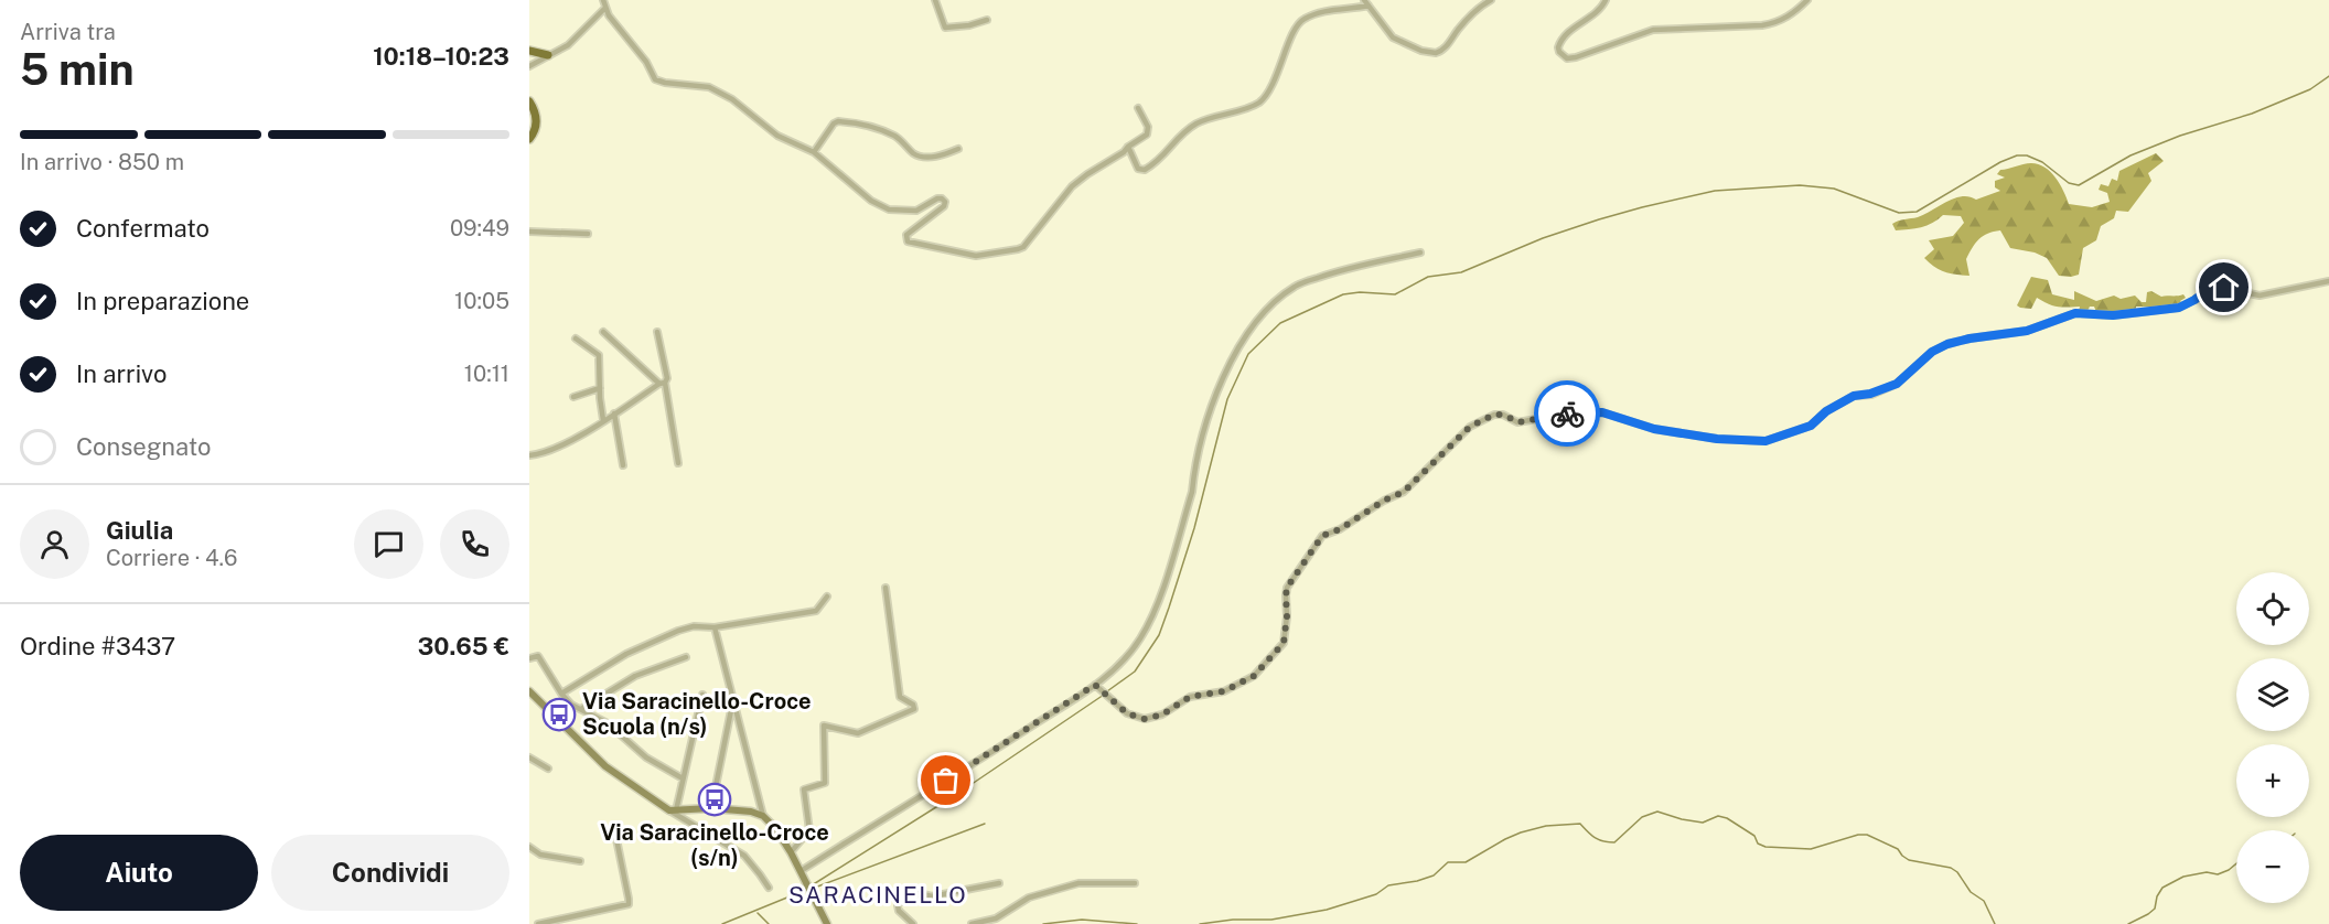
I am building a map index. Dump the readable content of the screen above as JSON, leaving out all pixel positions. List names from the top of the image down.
{
  "districts": ["SARACINELLO"],
  "places": {
    "bus stop": ["Via Saracinello-Croce Scuola (n/s)", "Via Saracinello-Croce (s/n)"]
  },
  "page": {
    "heading": ["5 min", "Arriva tra", "10:18–10:23"],
    "panel": [
      "Giulia",
      "Corriere · 4.6",
      "Ordine #3437",
      "30.65 €"
    ],
    "bar": "In arrivo · 850 m",
    "list": [
      ["Confermato", "09:49"],
      ["In preparazione", "10:05"],
      ["In arrivo", "10:11"],
      "Consegnato"
    ],
    "map_buttons": ["+", "−"],
    "buttons": ["Aiuto", "Condividi"]
  }
}
